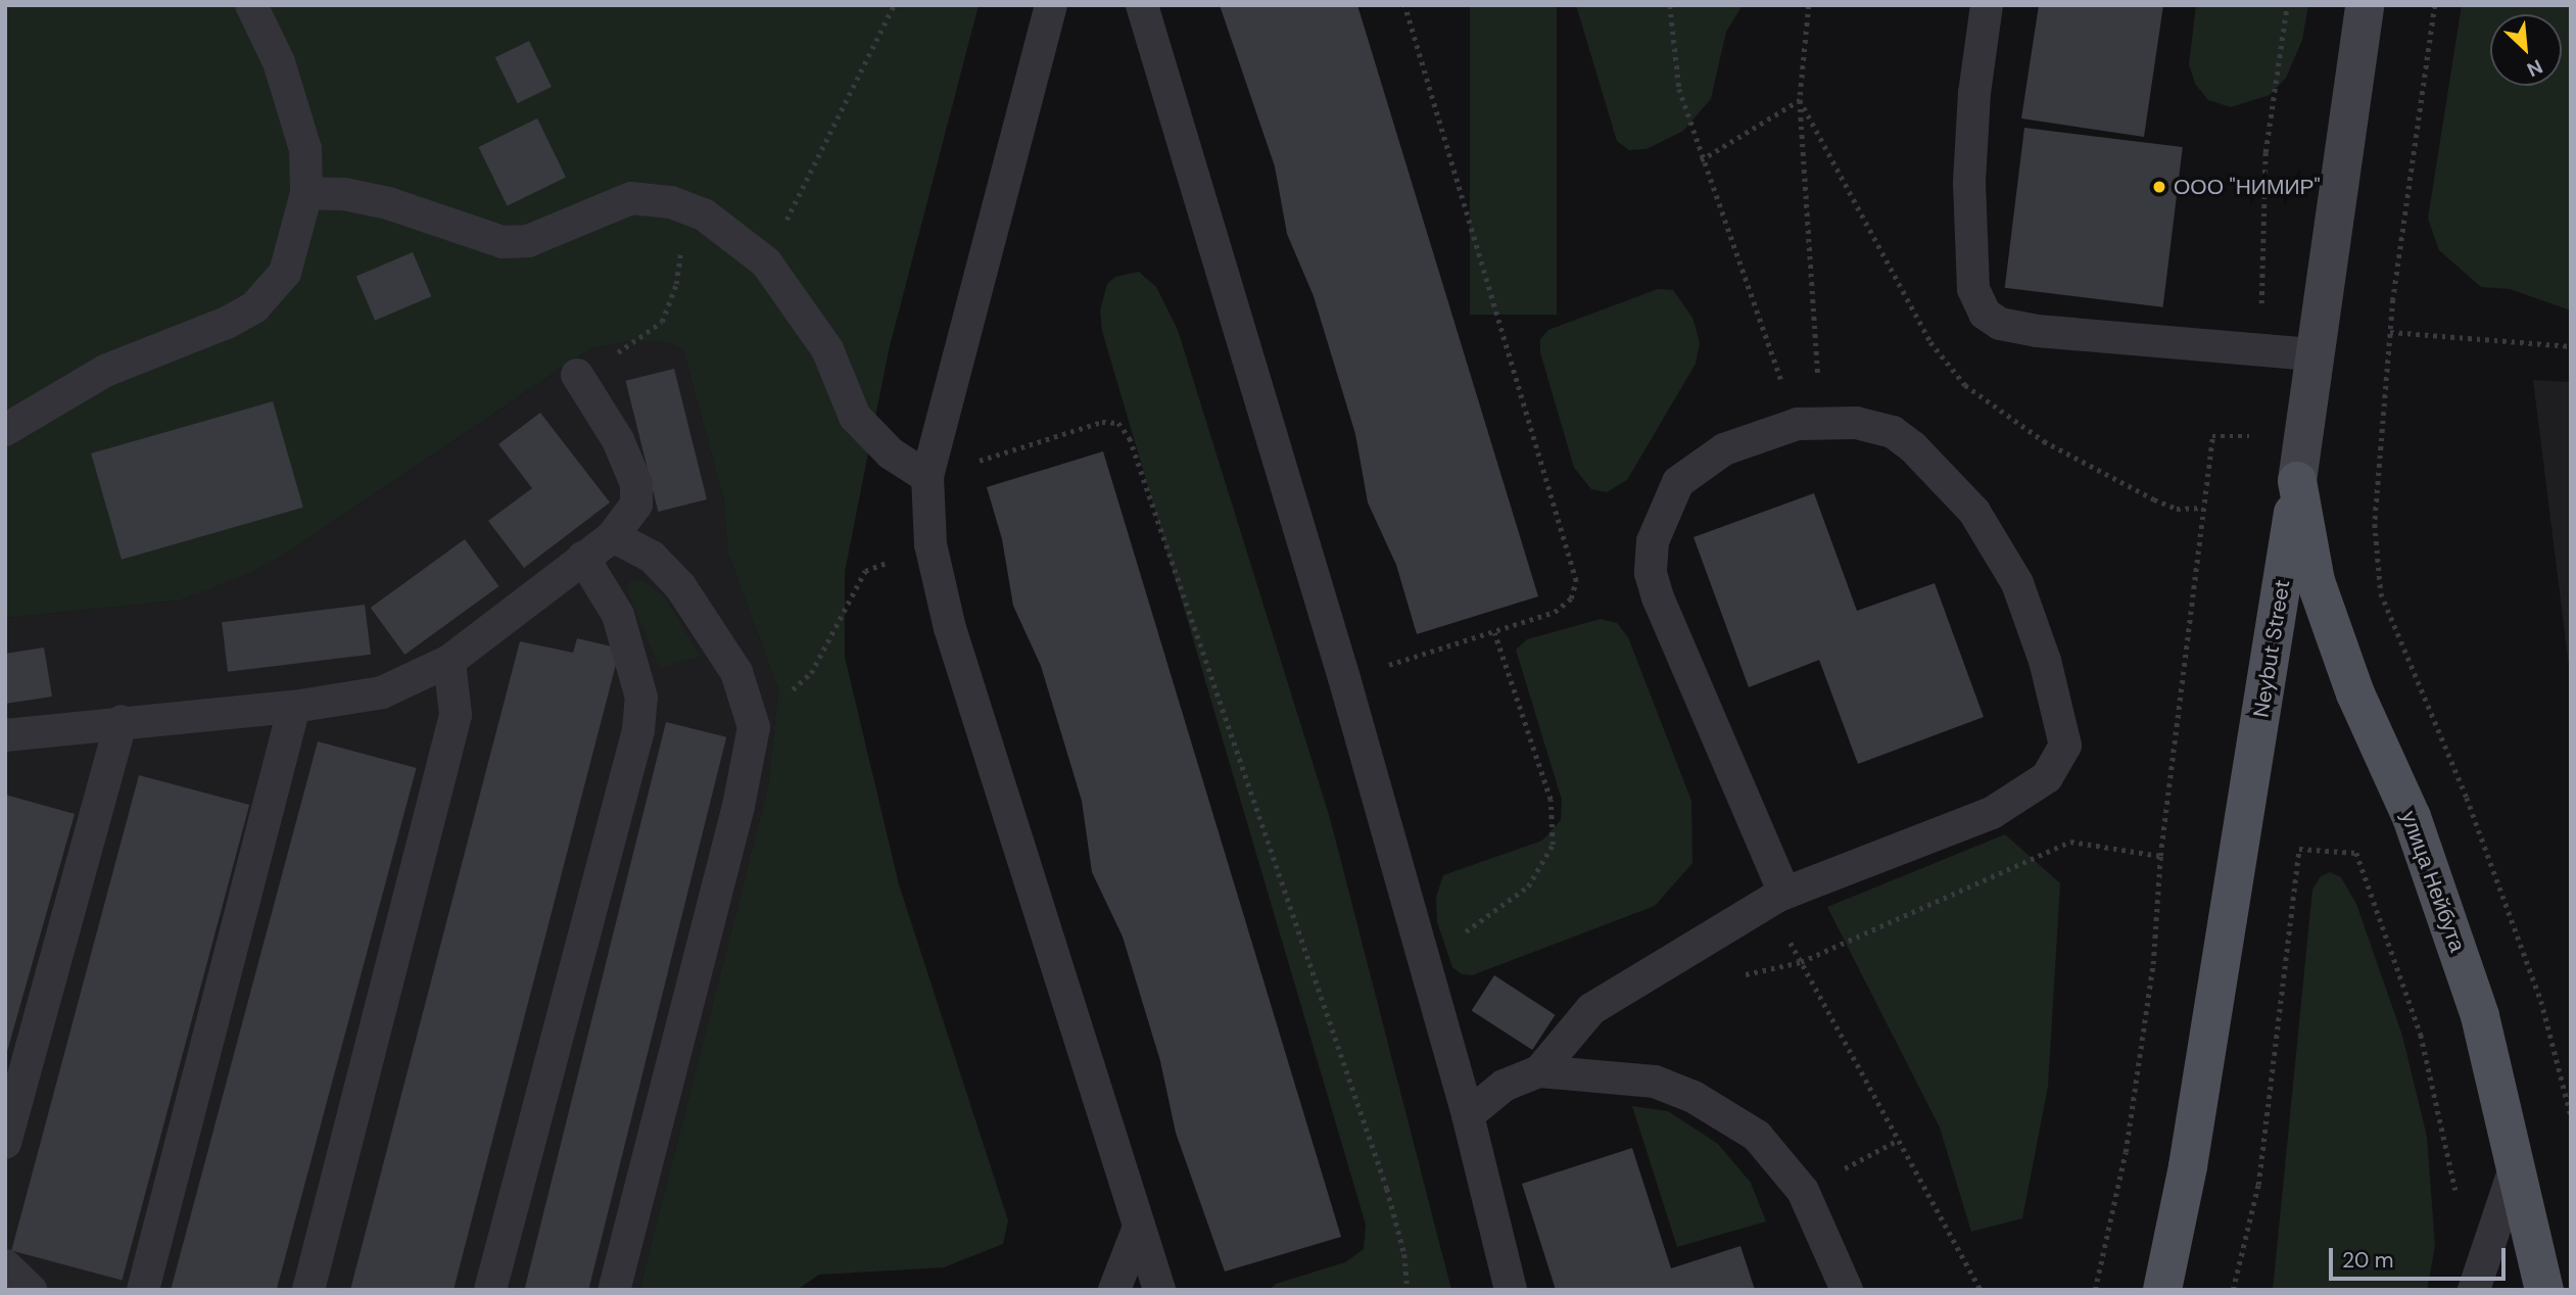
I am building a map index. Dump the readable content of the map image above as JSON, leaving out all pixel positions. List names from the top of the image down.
{
  "streets": {
    "main road": ["Neybut Street", "улица Нейбута"]
  },
  "crossings": [
    ["Neybut Street", "улица Нейбута"]
  ],
  "places": ["ООО \"НИМИР\""],
  "scale_bar": "20 m",
  "north": "bottom right"
}
